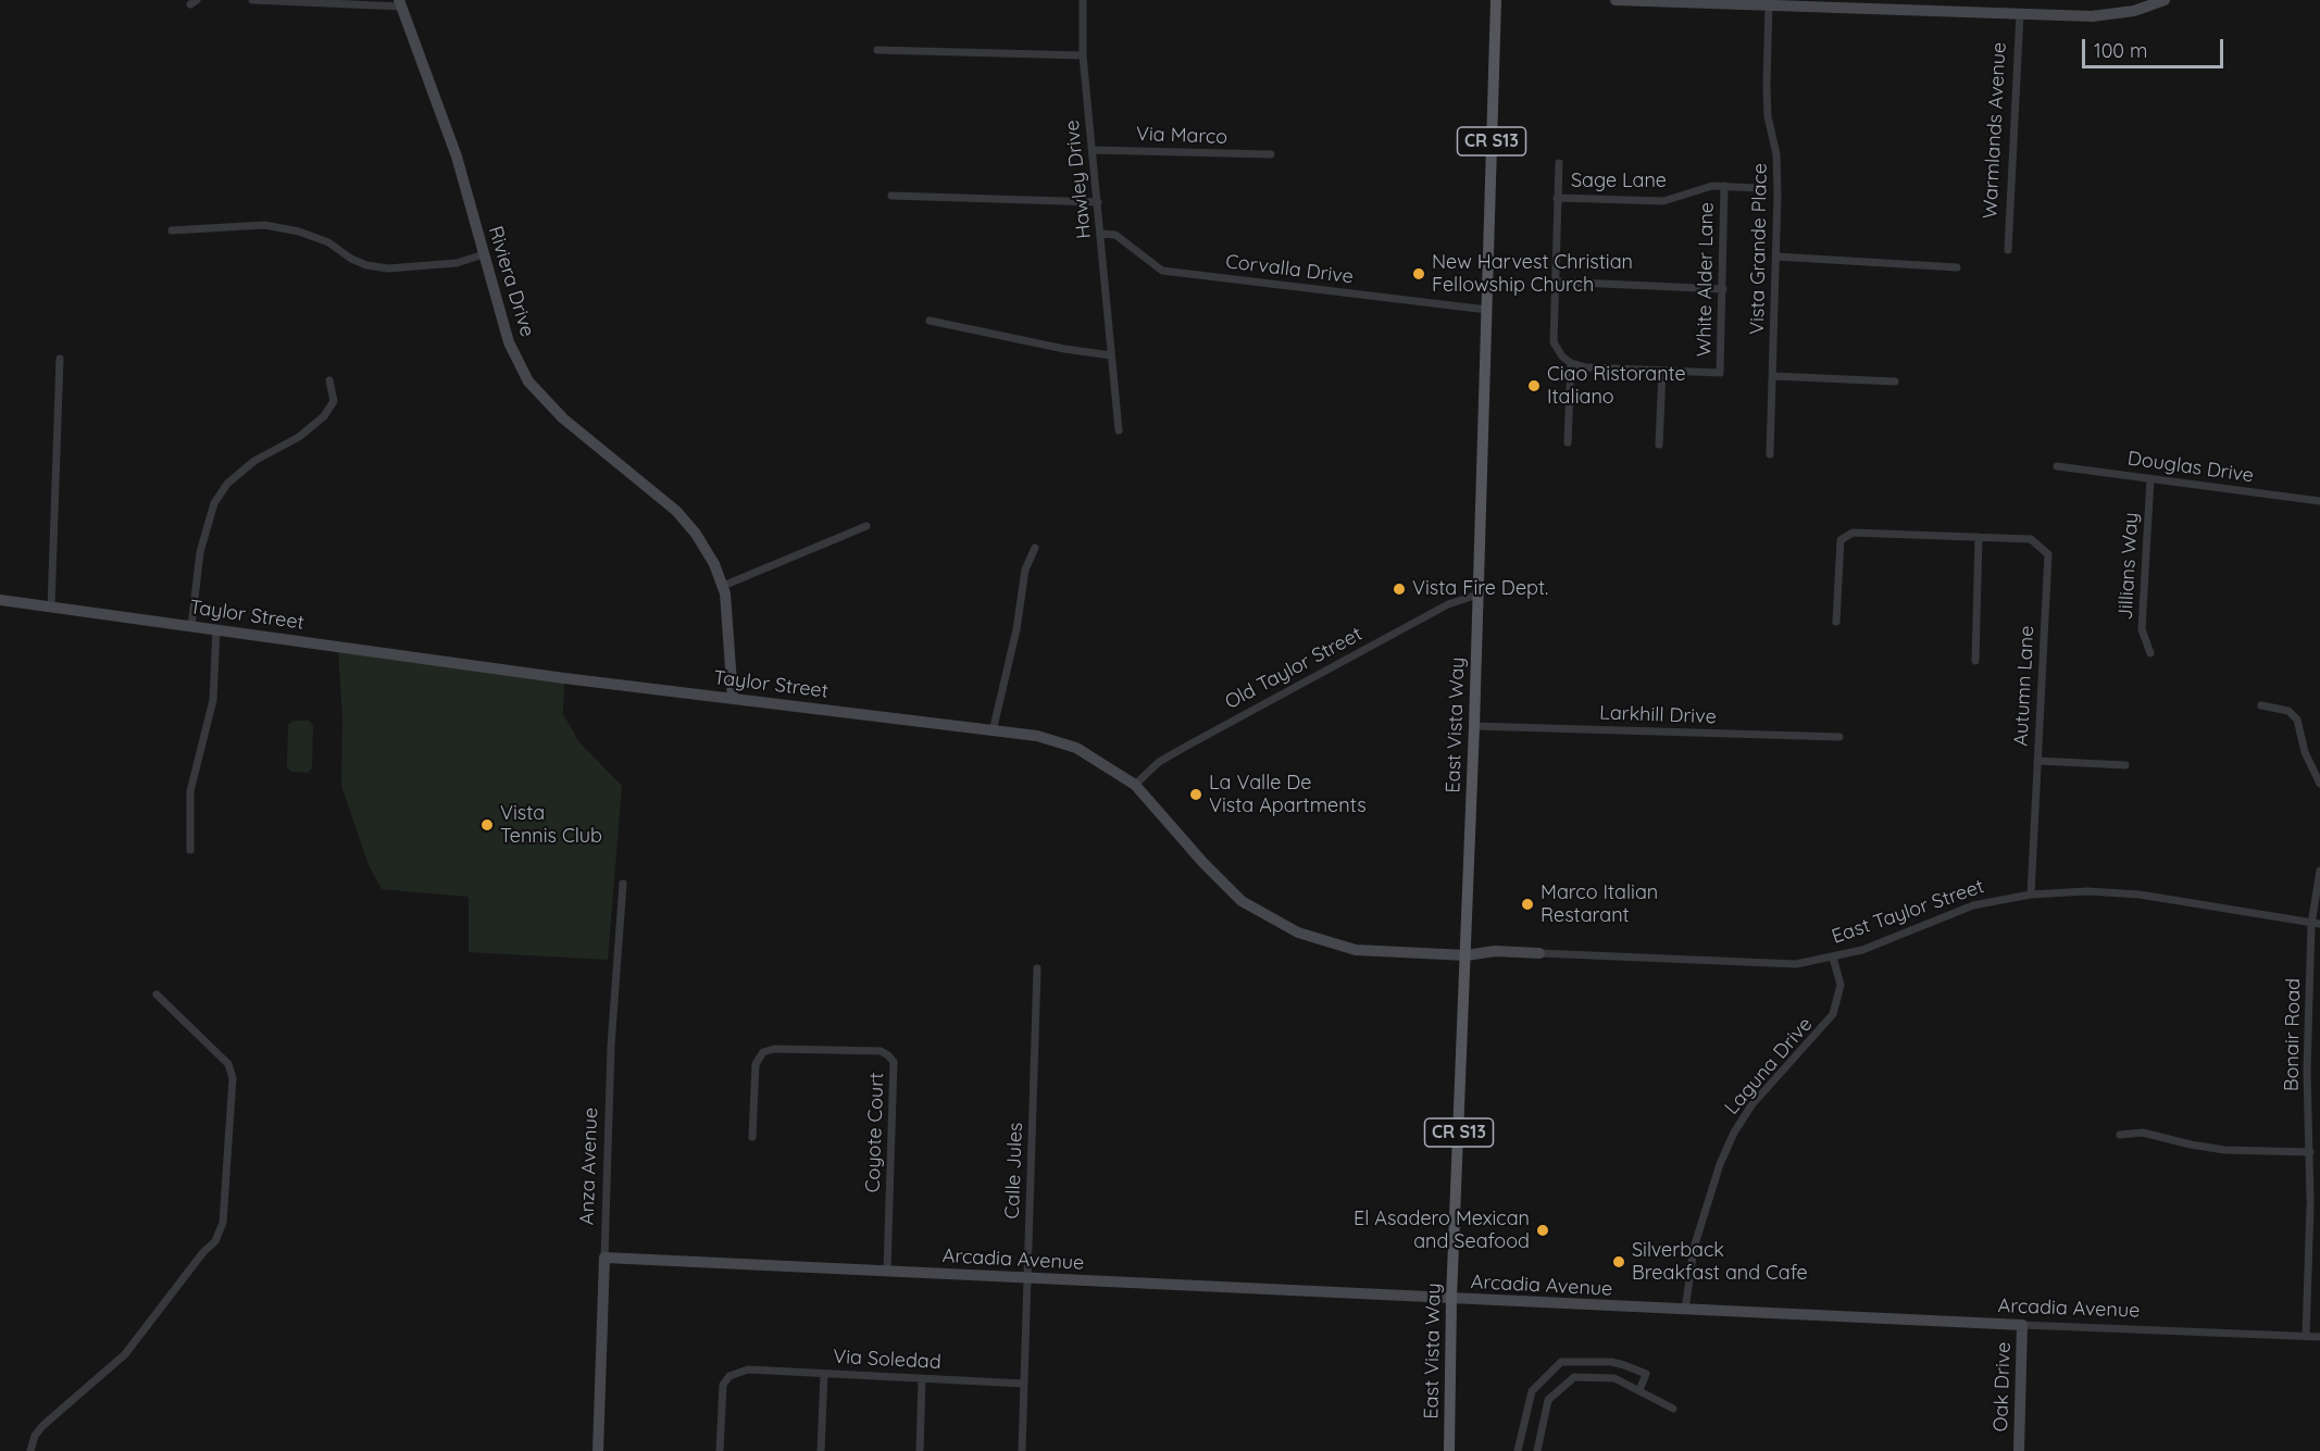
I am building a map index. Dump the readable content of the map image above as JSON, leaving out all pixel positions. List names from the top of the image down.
{
  "streets": {
    "main road": ["CR S13", "East Vista Way"],
    "street": [
      "Warmlands Avenue",
      "Via Marco",
      "Hawley Drive",
      "Sage Lane",
      "Vista Grande Place",
      "Corvalla Drive",
      "White Alder Lane",
      "Riviera Drive",
      "Douglas Drive",
      "Jillians Way",
      "Taylor Street",
      "Old Taylor Street",
      "Autumn Lane",
      "Larkhill Drive",
      "East Taylor Street",
      "Bonair Road",
      "Laguna Drive",
      "Coyote Court",
      "Anza Avenue",
      "Calle Jules",
      "Arcadia Avenue",
      "Via Soledad",
      "Oak Drive"
    ]
  },
  "crossings": [
    ["Warmlands Avenue", "Vista Grande Place"],
    ["Via Marco", "Hawley Drive"],
    ["Hawley Drive", "Corvalla Drive"],
    ["Sage Lane", "White Alder Lane"],
    ["Corvalla Drive", "East Vista Way"],
    ["Riviera Drive", "Taylor Street"],
    ["Douglas Drive", "Jillians Way"],
    ["Taylor Street", "Old Taylor Street"],
    ["Taylor Street", "East Vista Way"],
    ["Taylor Street", "East Taylor Street"],
    ["Old Taylor Street", "East Vista Way"],
    ["Autumn Lane", "East Taylor Street"],
    ["Larkhill Drive", "East Vista Way"],
    ["East Vista Way", "East Taylor Street"],
    ["East Vista Way", "Arcadia Avenue"],
    ["East Taylor Street", "Bonair Road"],
    ["East Taylor Street", "Laguna Drive"],
    ["Bonair Road", "Arcadia Avenue"],
    ["Laguna Drive", "Arcadia Avenue"],
    ["Coyote Court", "Arcadia Avenue"],
    ["Anza Avenue", "Arcadia Avenue"],
    ["Calle Jules", "Arcadia Avenue"],
    ["Calle Jules", "Via Soledad"],
    ["Arcadia Avenue", "Oak Drive"]
  ],
  "places": [
    "New Harvest Christian Fellowship Church",
    "Ciao Ristorante Italiano",
    "Vista Fire Dept.",
    "La Valle De Vista Apartments",
    "Vista Tennis Club",
    "Marco Italian Restarant",
    "El Asadero Mexican and Seafood",
    "Silverback Breakfast and Cafe"
  ],
  "scale_bar": "100 m"
}
